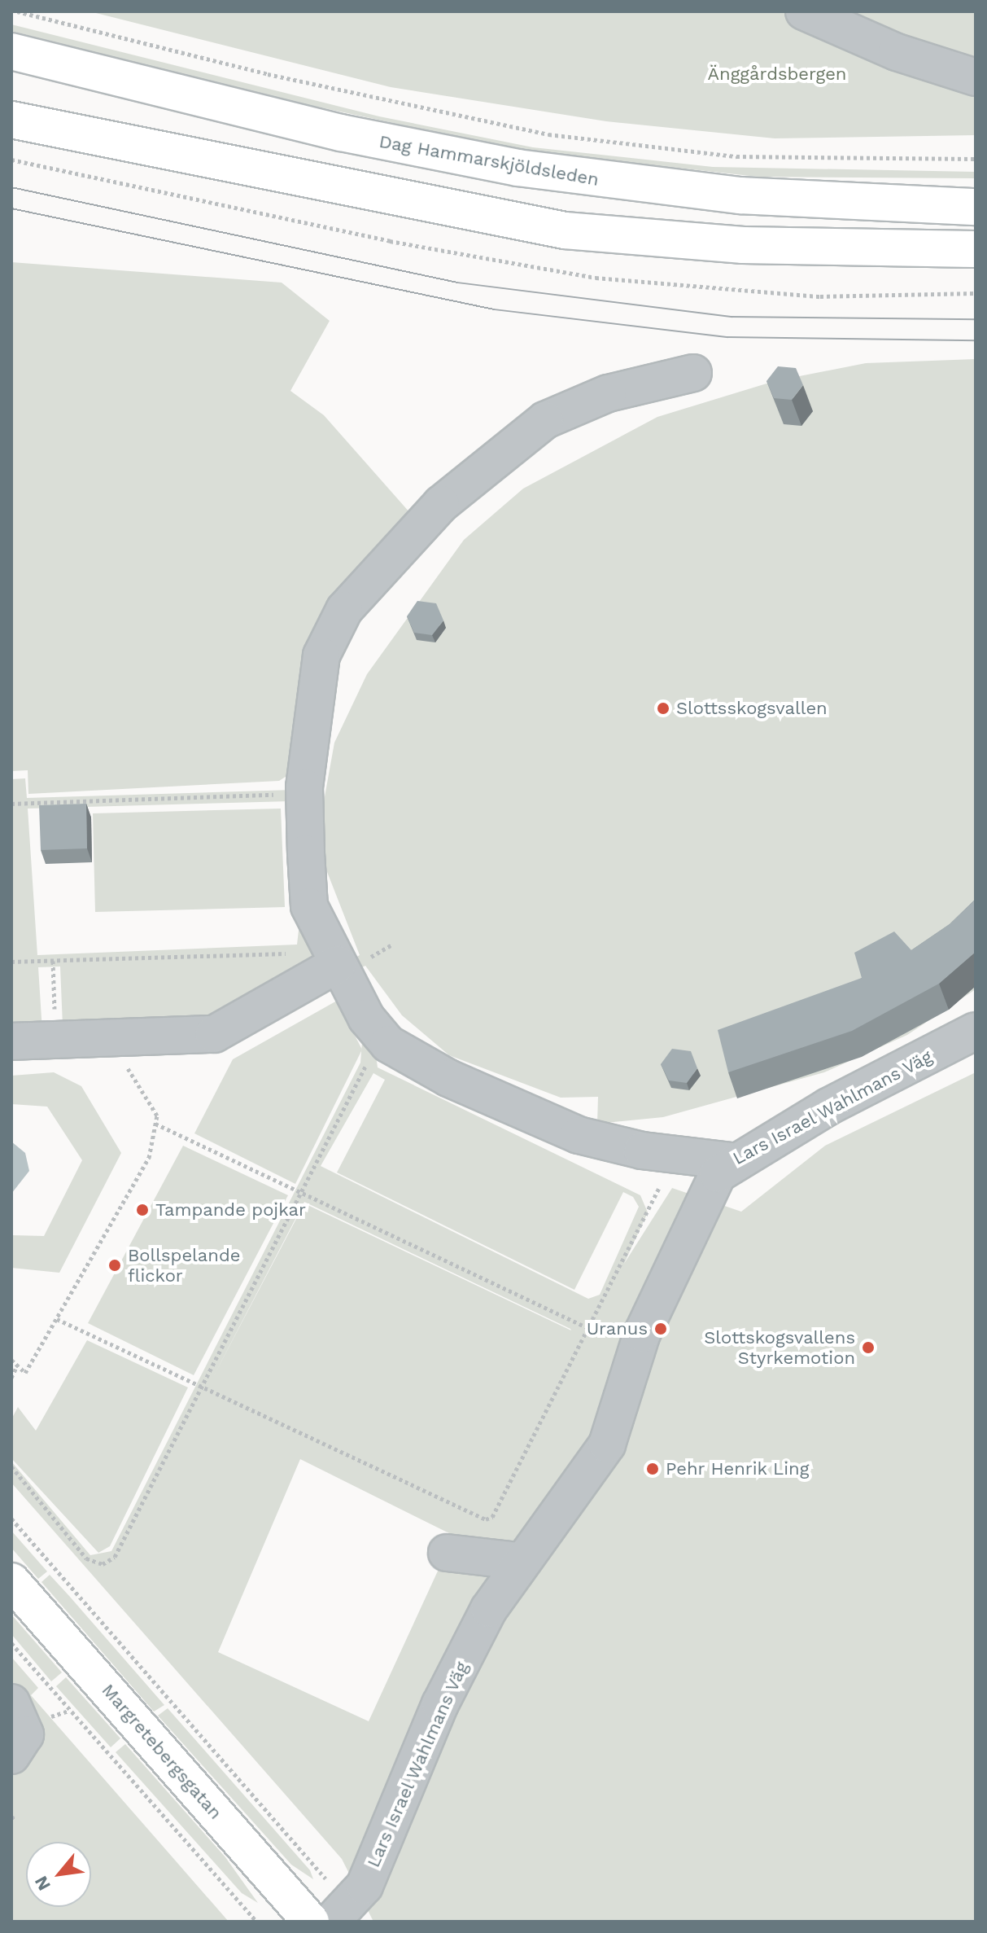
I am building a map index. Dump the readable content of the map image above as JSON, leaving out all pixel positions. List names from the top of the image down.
{
  "streets": {
    "main road": ["Dag Hammarskjöldsleden", "Margretebergsgatan"],
    "street": ["Lars Israel Wahlmans Väg"]
  },
  "parks": ["Änggårdsbergen"],
  "places": [
    "Slottsskogsvallen",
    "Tampande pojkar",
    "Bollspelande flickor",
    "Uranus",
    "Slottskogsvallens Styrkemotion",
    "Pehr Henrik Ling"
  ],
  "north": "bottom left"
}
